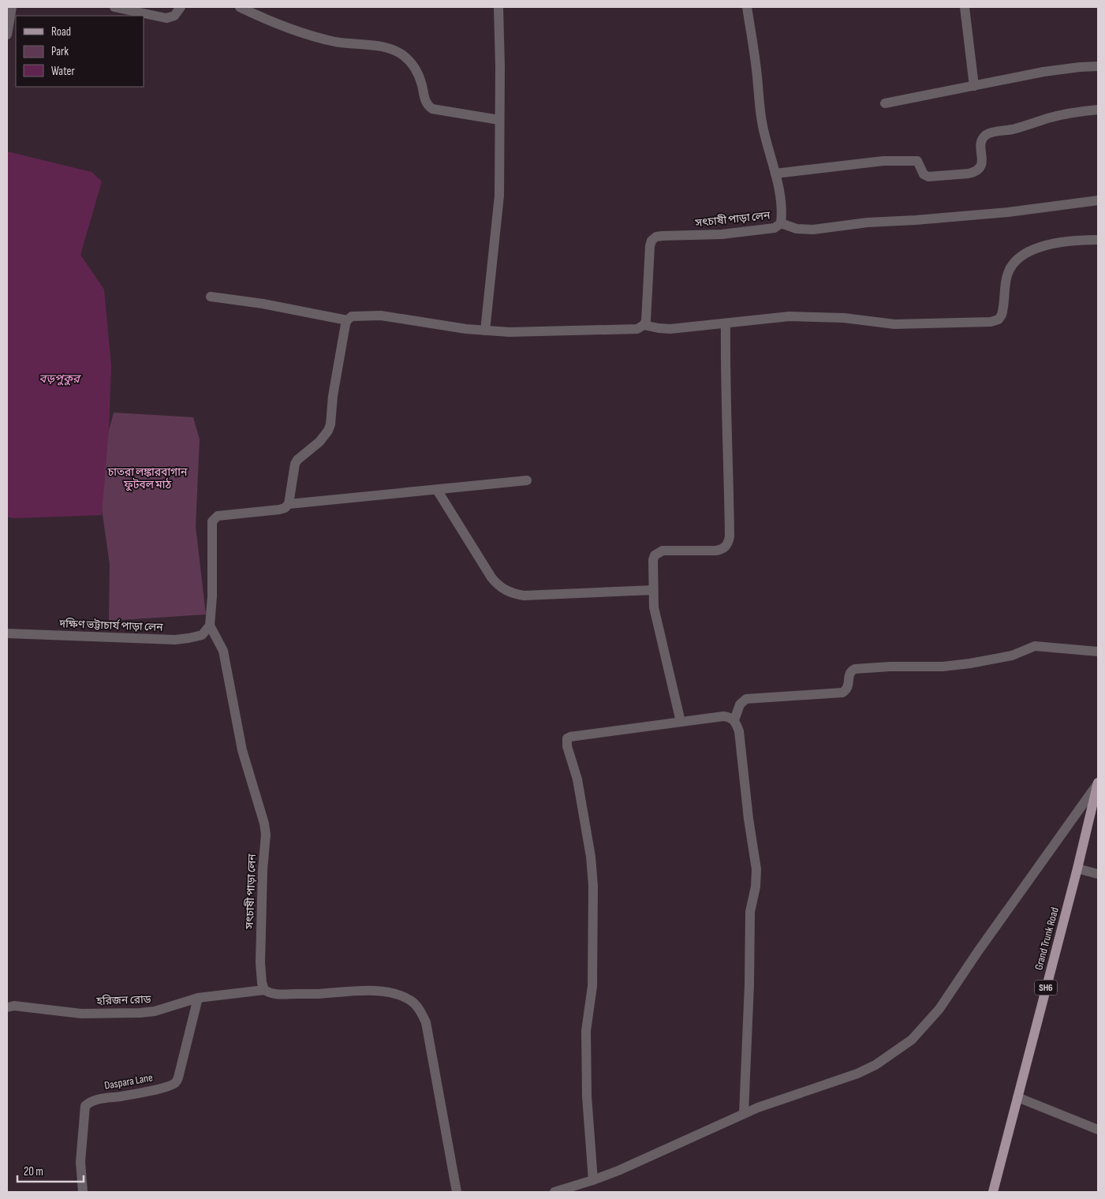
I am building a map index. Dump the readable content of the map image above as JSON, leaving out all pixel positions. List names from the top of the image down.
{
  "streets": {
    "main road": ["Grand Trunk Road", "SH6"],
    "street": [
      "সৎচাষী পাড়া লেন",
      "দক্ষিণ ভট্টাচার্য পাড়া লেন",
      "হরিজন রোড",
      "Daspara Lane"
    ]
  },
  "crossings": [
    ["সৎচাষী পাড়া লেন", "দক্ষিণ ভট্টাচার্য পাড়া লেন"],
    ["সৎচাষী পাড়া লেন", "হরিজন রোড"],
    ["হরিজন রোড", "Daspara Lane"]
  ],
  "water": ["বড়পুকুর"],
  "parks": ["চাতরা লঙ্কারবাগান ফুটবল মাঠ"],
  "legend": ["Road", "Park", "Water"],
  "scale_bar": "20 m"
}
